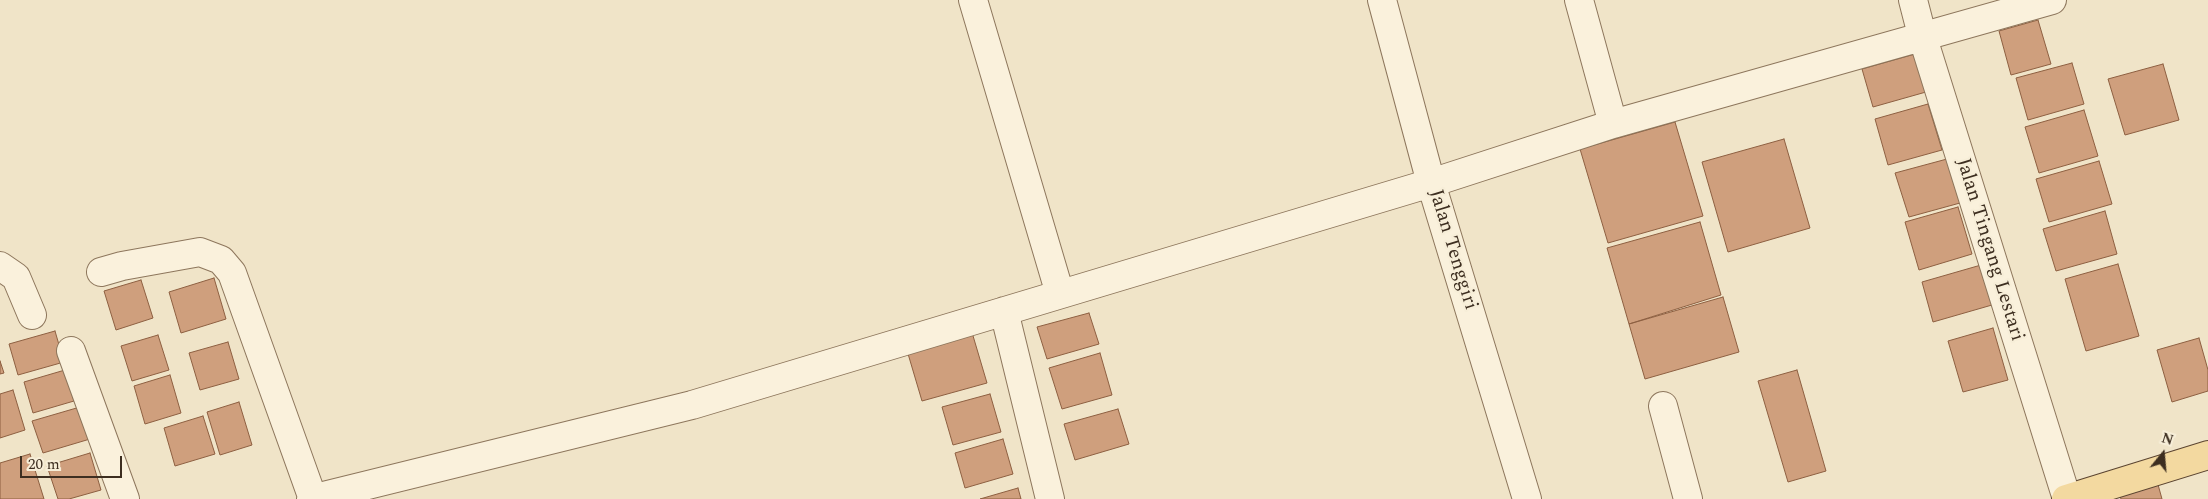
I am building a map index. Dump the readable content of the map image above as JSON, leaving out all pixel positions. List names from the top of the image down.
{
  "streets": {
    "street": ["Jalan Tenggiri", "Jalan Tingang Lestari"]
  },
  "scale_bar": "20 m",
  "north": "top"
}
